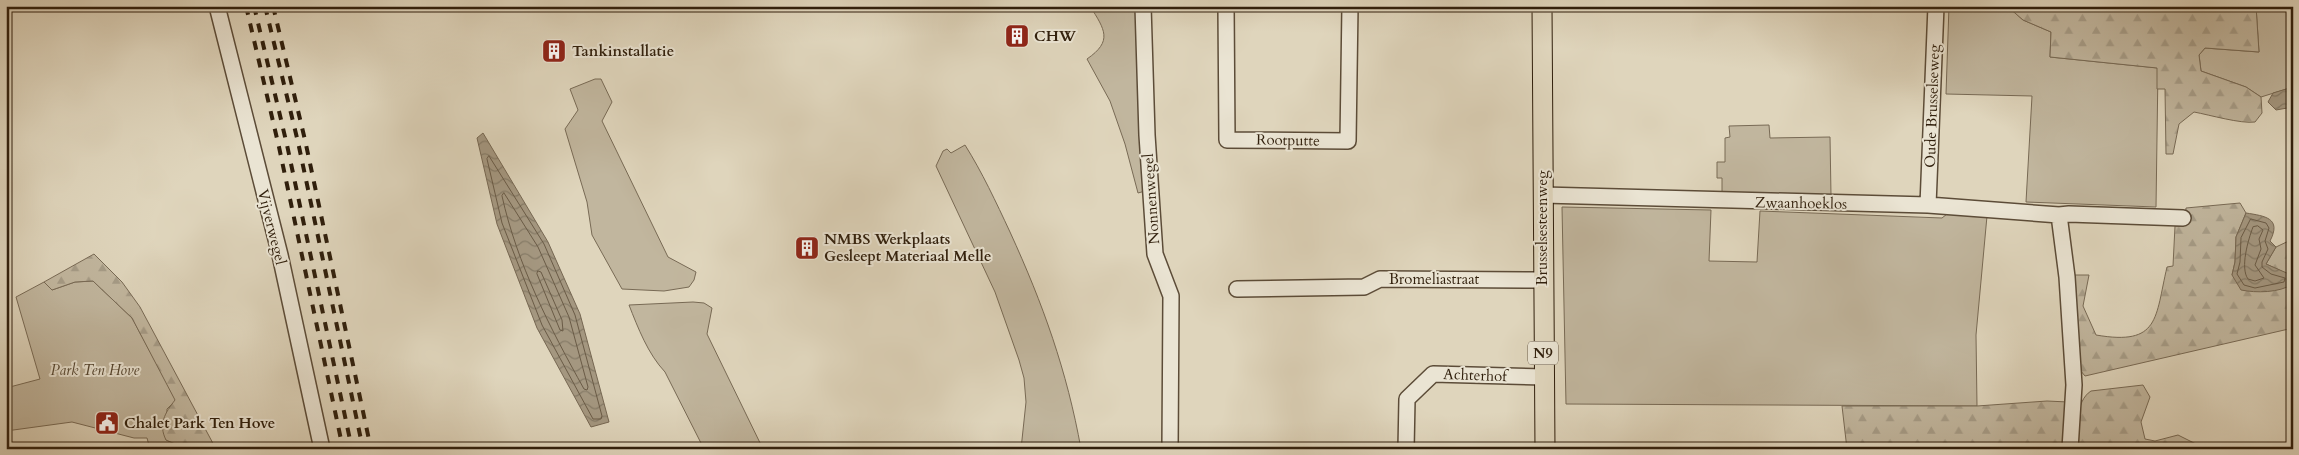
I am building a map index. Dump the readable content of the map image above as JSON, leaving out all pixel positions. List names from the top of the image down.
{
  "streets": {
    "main road": ["Brusselsesteenweg", "N9"],
    "street": [
      "Oude Brusselseweg",
      "Rootputte",
      "Nonnenwegel",
      "Zwaanhoeklos",
      "Vijverwegel",
      "Bromeliastraat",
      "Achterhof"
    ]
  },
  "crossings": [
    ["Oude Brusselseweg", "Zwaanhoeklos"],
    ["Zwaanhoeklos", "Brusselsesteenweg"],
    ["Brusselsesteenweg", "Bromeliastraat"],
    ["Brusselsesteenweg", "Achterhof"]
  ],
  "parks": ["Park Ten Hove"],
  "places": {
    "building": ["CHW", "Tankinstallatie", "NMBS Werkplaats Gesleept Materiaal Melle"],
    "public building": ["Chalet Park Ten Hove"]
  }
}
